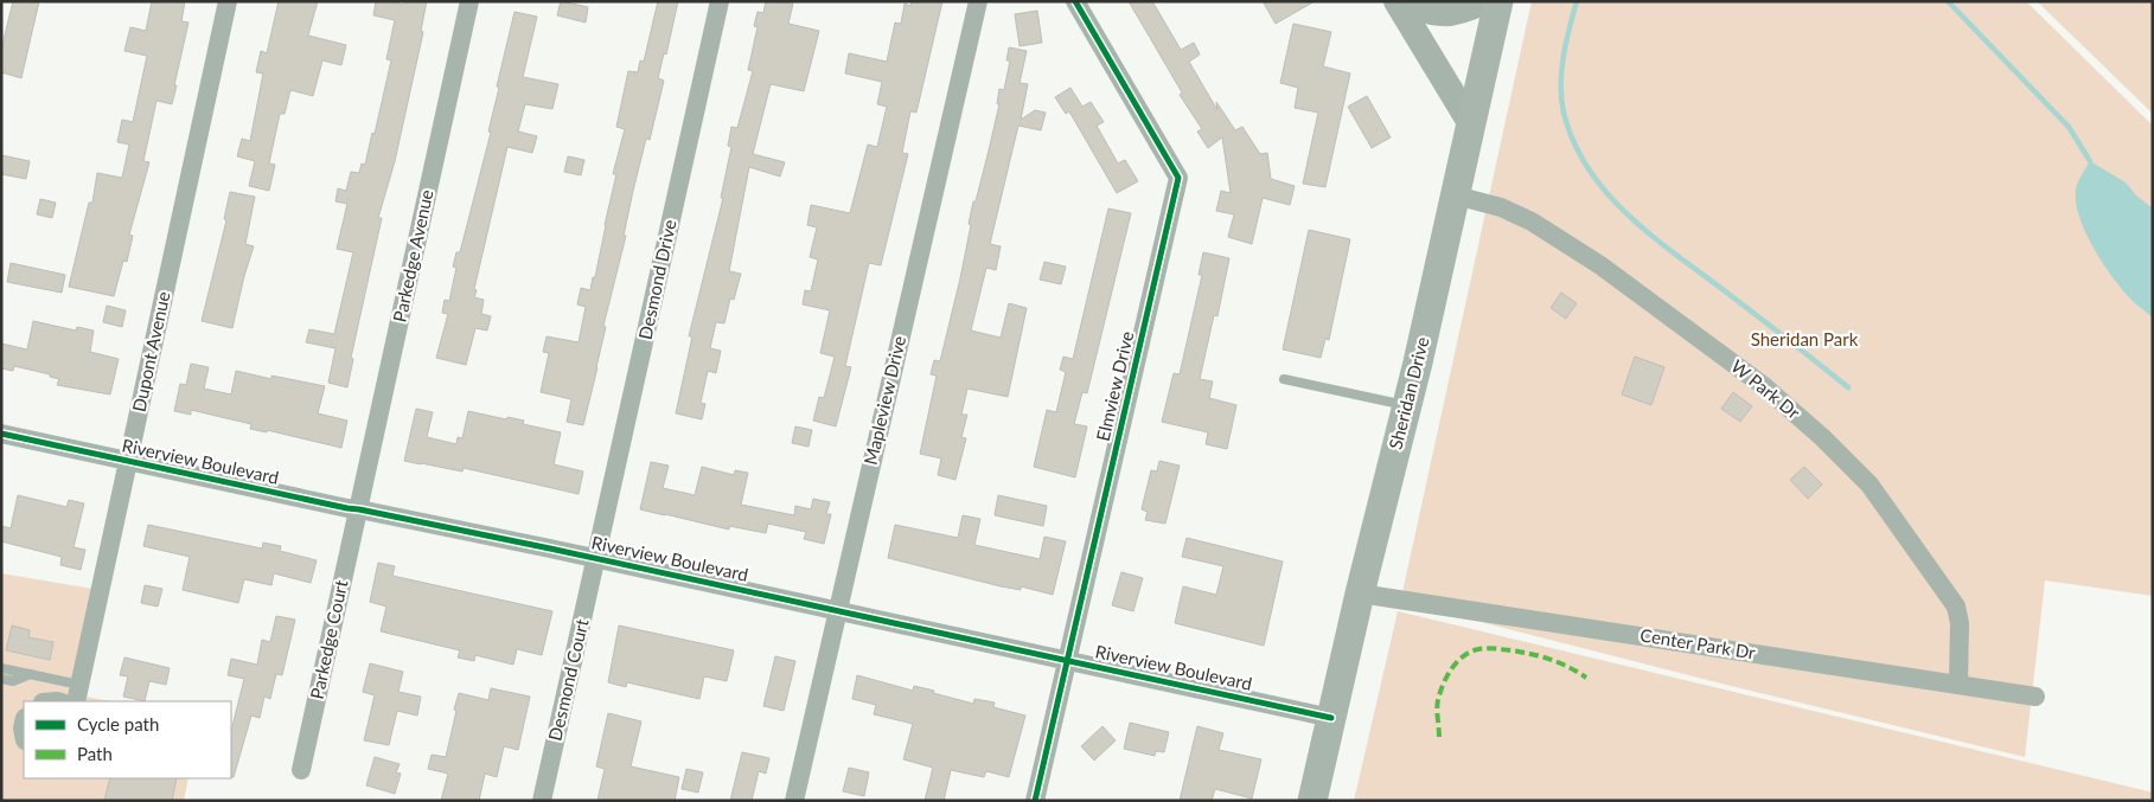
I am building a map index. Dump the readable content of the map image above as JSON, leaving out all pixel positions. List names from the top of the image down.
{
  "streets": {
    "main road": ["Sheridan Drive"],
    "street": [
      "Parkedge Avenue",
      "Desmond Drive",
      "Dupont Avenue",
      "Elmview Drive",
      "W Park Dr",
      "Mapleview Drive",
      "Riverview Boulevard",
      "Parkedge Court",
      "Center Park Dr",
      "Desmond Court"
    ]
  },
  "crossings": [
    ["Parkedge Avenue", "Riverview Boulevard"],
    ["Parkedge Avenue", "Parkedge Court"],
    ["Desmond Drive", "Riverview Boulevard"],
    ["Desmond Drive", "Desmond Court"],
    ["Dupont Avenue", "Riverview Boulevard"],
    ["Elmview Drive", "Riverview Boulevard"],
    ["W Park Dr", "Sheridan Drive"],
    ["W Park Dr", "Center Park Dr"],
    ["Sheridan Drive", "Riverview Boulevard"],
    ["Sheridan Drive", "Center Park Dr"],
    ["Mapleview Drive", "Riverview Boulevard"],
    ["Riverview Boulevard", "Parkedge Court"],
    ["Riverview Boulevard", "Desmond Court"]
  ],
  "parks": ["Sheridan Park"],
  "legend": ["Cycle path", "Path"]
}
